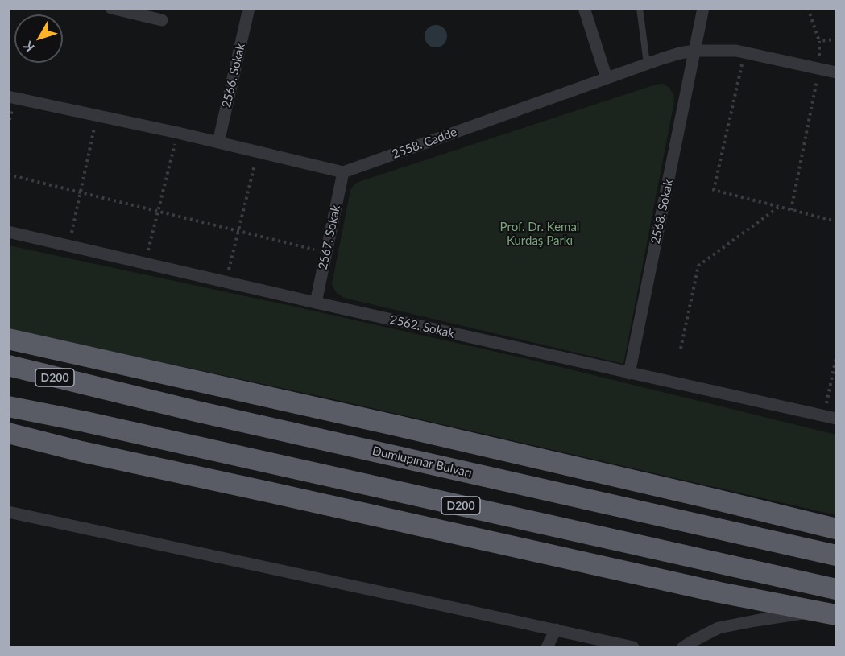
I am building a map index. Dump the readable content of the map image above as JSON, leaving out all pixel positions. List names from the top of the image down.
{
  "streets": {
    "highway": ["D200", "Dumlupınar Bulvarı"],
    "street": [
      "2566. Sokak",
      "2558. Cadde",
      "2568. Sokak",
      "2567. Sokak",
      "2562. Sokak"
    ]
  },
  "crossings": [
    ["2558. Cadde", "2568. Sokak"],
    ["2558. Cadde", "2567. Sokak"],
    ["2568. Sokak", "2562. Sokak"],
    ["2567. Sokak", "2562. Sokak"]
  ],
  "parks": ["Prof. Dr. Kemal Kurdaş Parkı"],
  "north": "bottom left"
}
